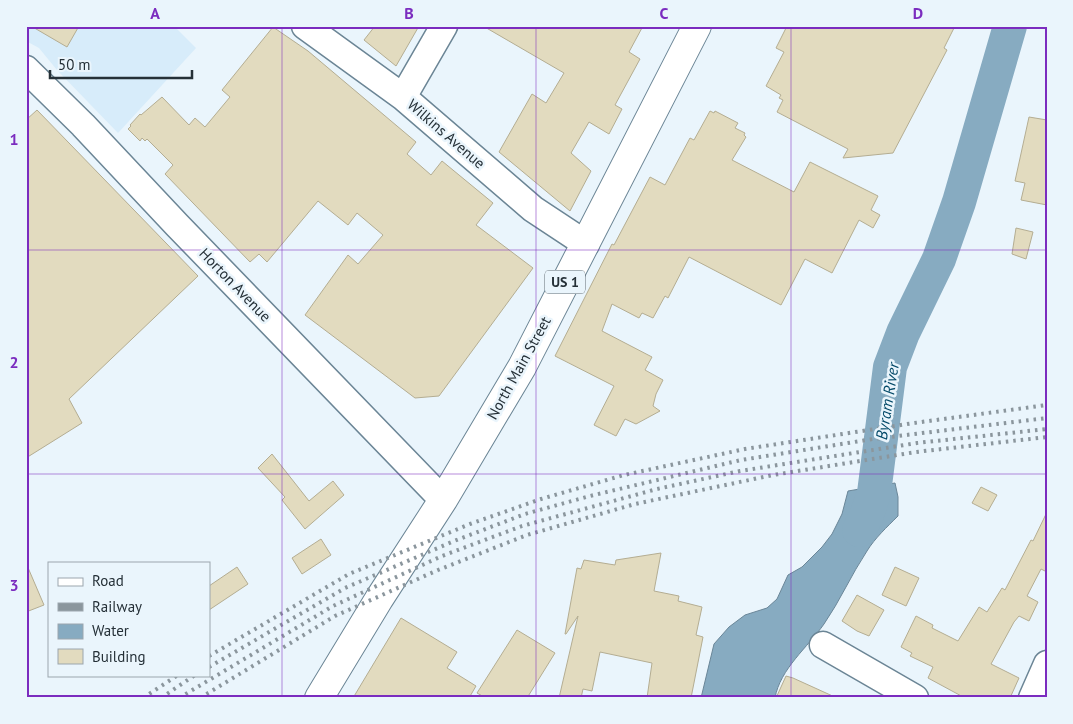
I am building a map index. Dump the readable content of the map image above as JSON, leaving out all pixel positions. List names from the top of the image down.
{
  "streets": {
    "main road": ["US 1", "North Main Street"],
    "street": ["Wilkins Avenue", "Horton Avenue"]
  },
  "crossings": [
    ["Wilkins Avenue", "North Main Street"],
    ["Horton Avenue", "North Main Street"]
  ],
  "water": ["Byram River"],
  "legend": [
    "Road",
    "Railway",
    "Water",
    "Building"
  ],
  "scale_bar": "50 m",
  "grid": {
    "columns": [
      "A",
      "B",
      "C",
      "D"
    ],
    "rows": ["1", "2", "3"]
  }
}
